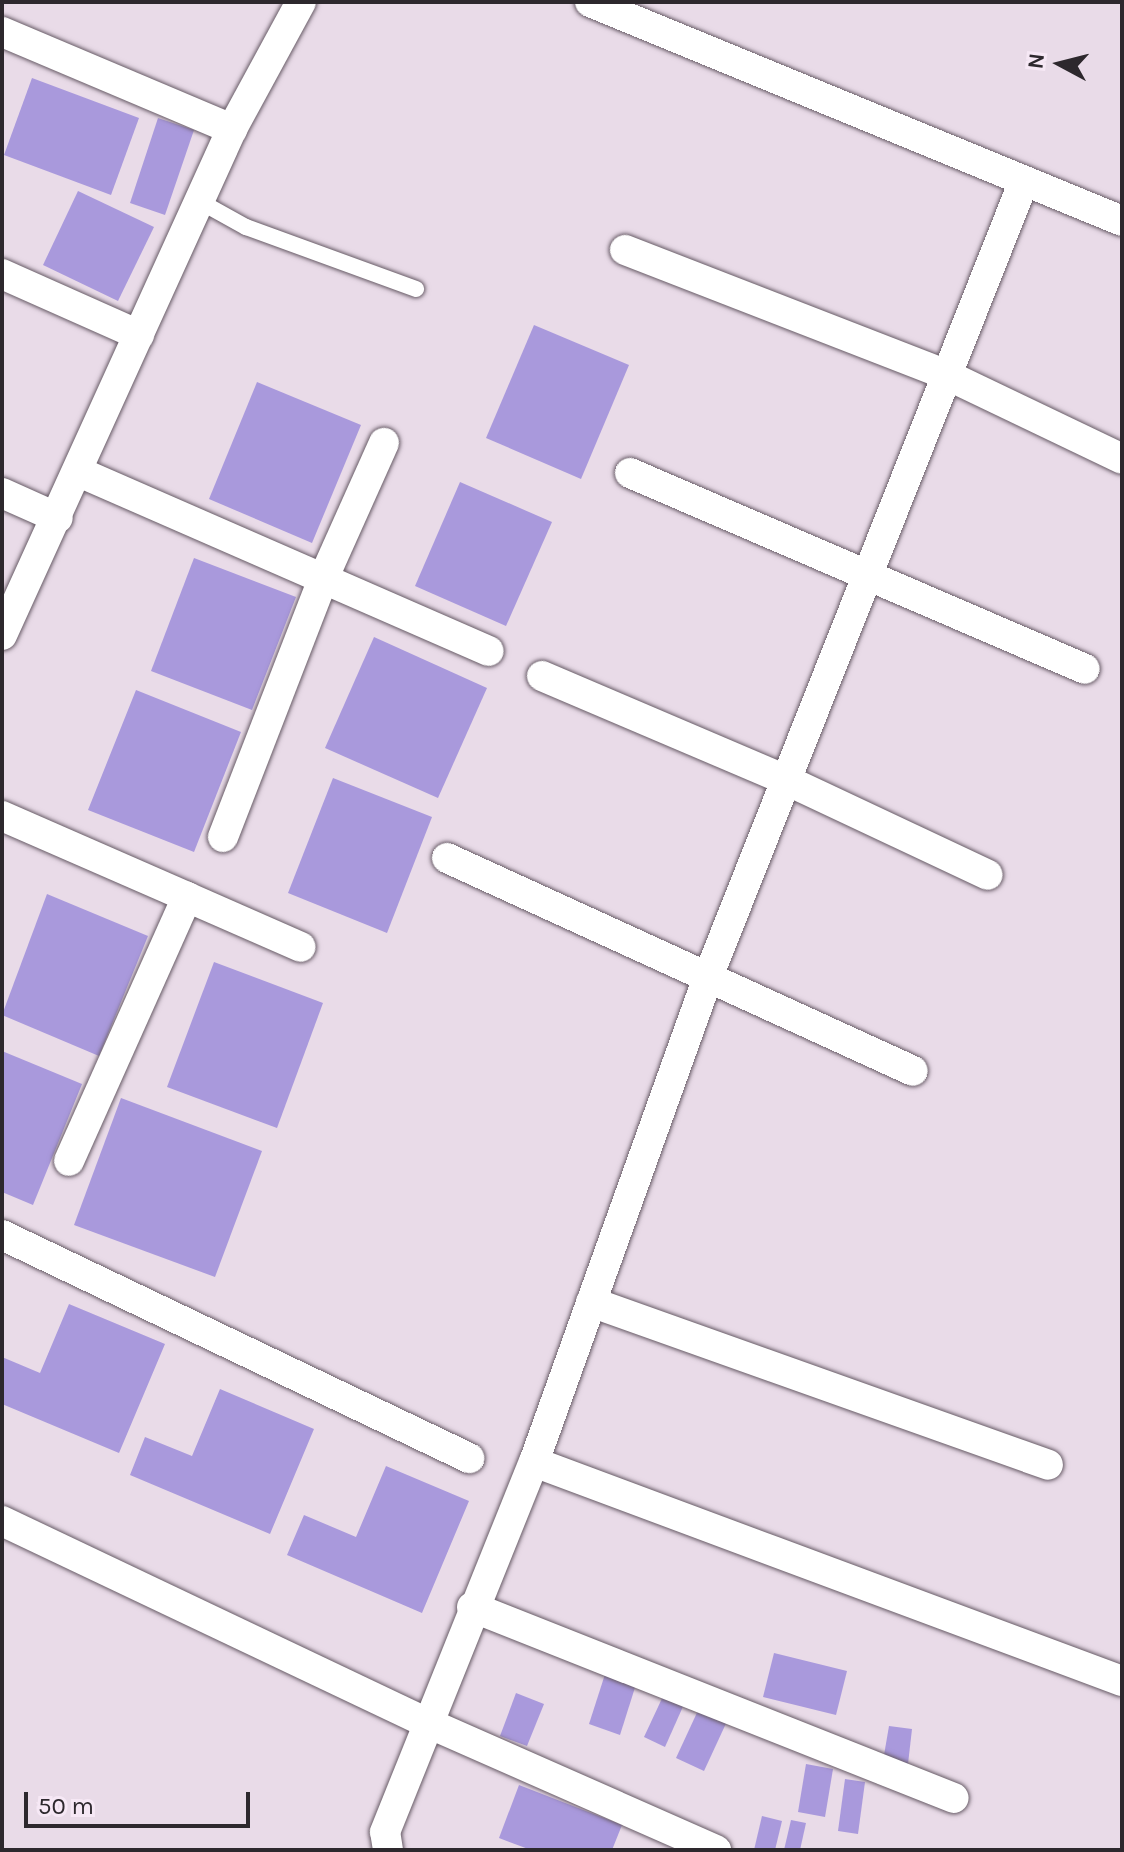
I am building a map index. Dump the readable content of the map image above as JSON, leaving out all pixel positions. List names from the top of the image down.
{
  "scale_bar": "50 m",
  "north": "left"
}
